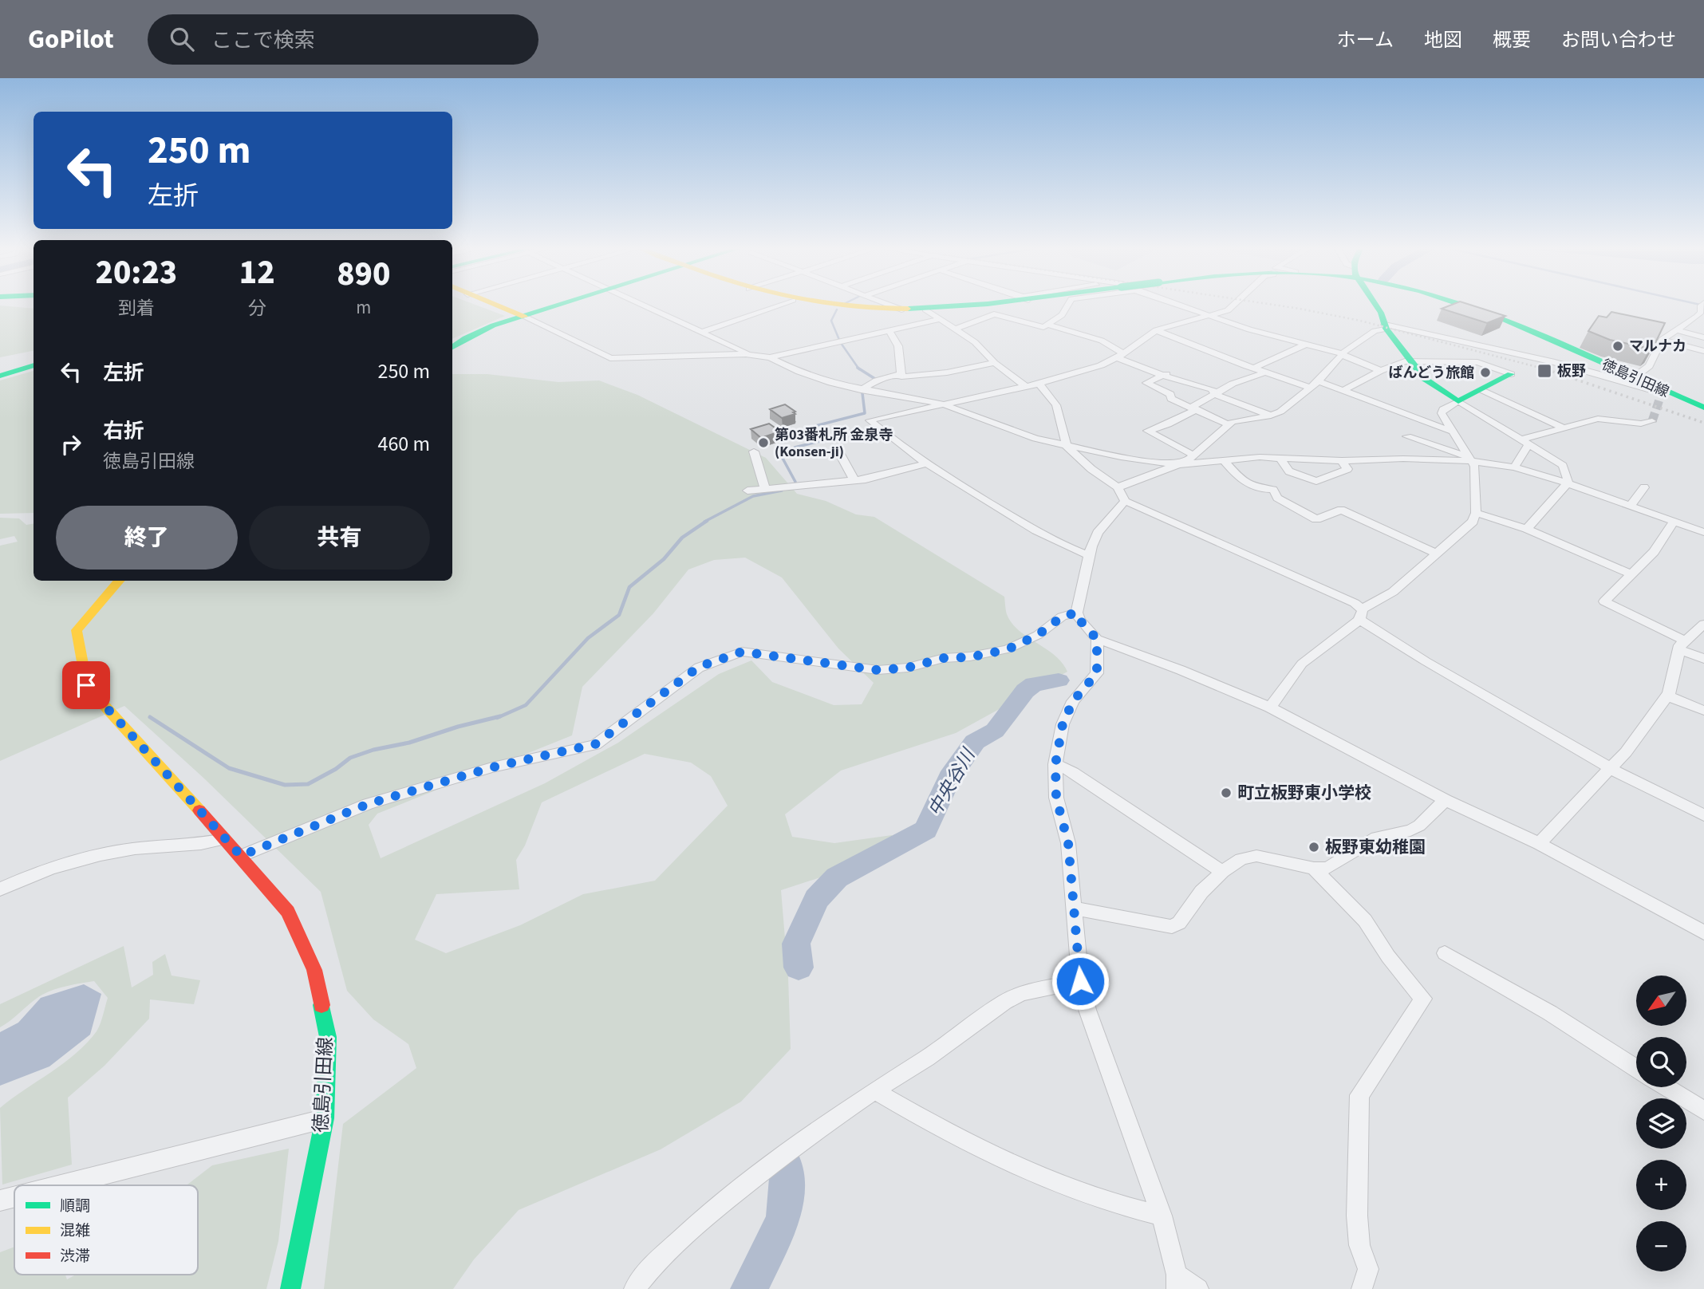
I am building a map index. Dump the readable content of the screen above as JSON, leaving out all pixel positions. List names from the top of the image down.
{
  "streets": {
    "main road": ["徳島引田線"]
  },
  "water": ["中央谷川"],
  "places": {
    "other": [
      "マルナカ",
      "ばんどう旅館",
      "第03番札所 金泉寺 (Konsen-ji)",
      "町立板野東小学校",
      "板野東幼稚園"
    ],
    "transit": ["板野"]
  },
  "legend": ["順調", "混雑", "渋滞"],
  "north": "bottom left",
  "page": {
    "header": "GoPilot",
    "search": "ここで検索",
    "nav": [
      "ホーム",
      "地図",
      "概要",
      "お問い合わせ"
    ],
    "turn": ["250 m", "左折"],
    "eta": [
      "20:23",
      "到着",
      "12",
      "分",
      "890",
      "m"
    ],
    "list": [
      {
        "name": "左折",
        "value": "250 m"
      },
      {
        "name": "右折",
        "note": "徳島引田線",
        "value": "460 m"
      }
    ],
    "buttons": ["終了", "共有"],
    "map_buttons": ["+", "−"]
  }
}
